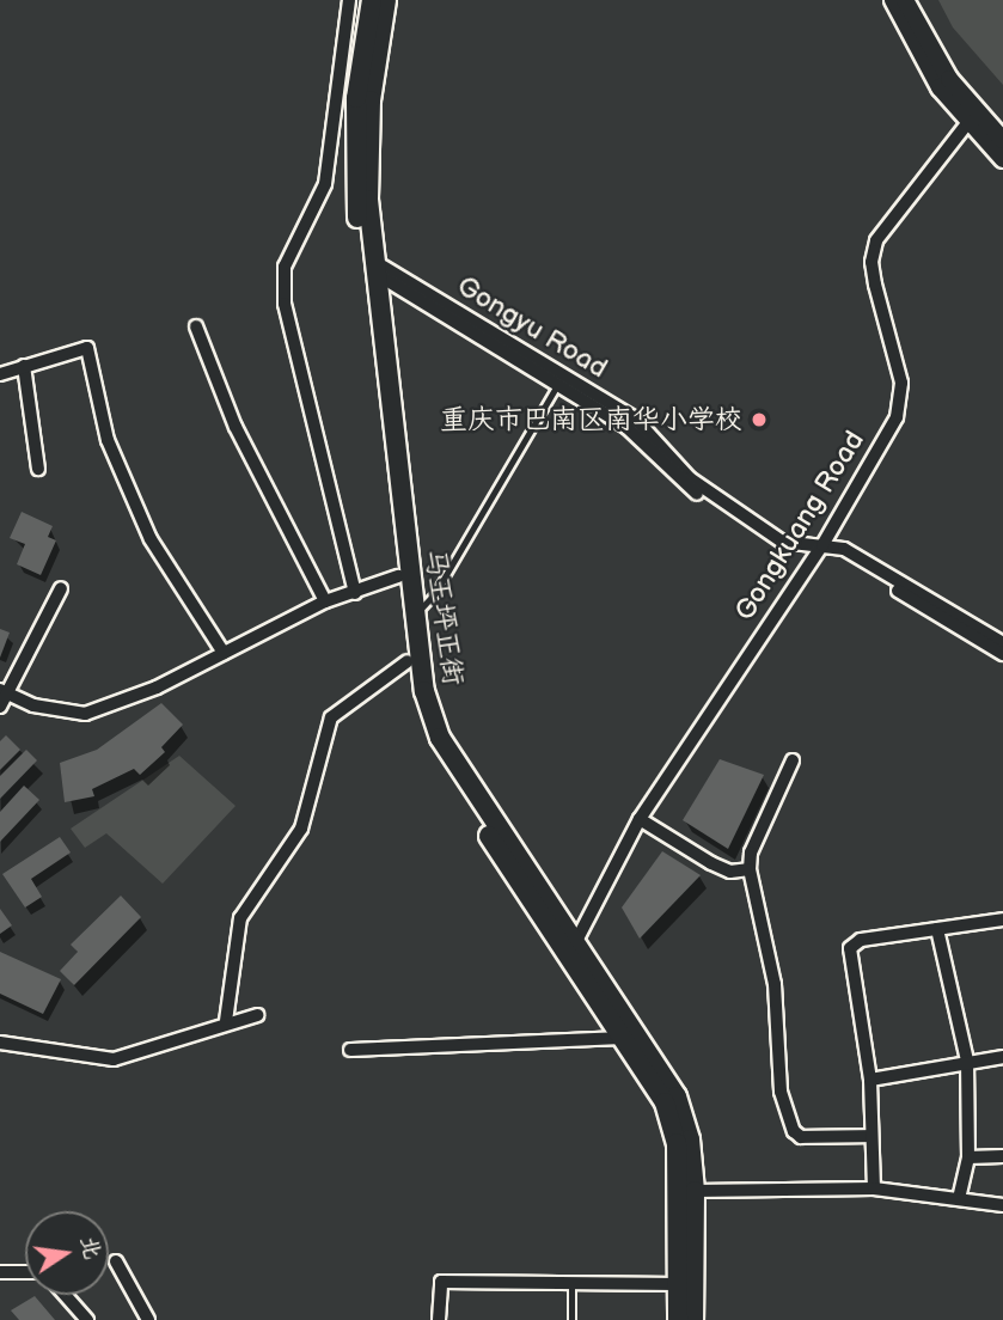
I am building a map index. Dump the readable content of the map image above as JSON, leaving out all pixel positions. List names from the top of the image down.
{
  "streets": {
    "main road": ["马王坪正街"],
    "street": ["Gongyu Road", "Gongkuang Road"]
  },
  "crossings": [
    ["Gongyu Road", "Gongkuang Road"],
    ["Gongyu Road", "马王坪正街"],
    ["Gongkuang Road", "马王坪正街"]
  ],
  "places": ["重庆市巴南区南华小学校"],
  "north": "right"
}
